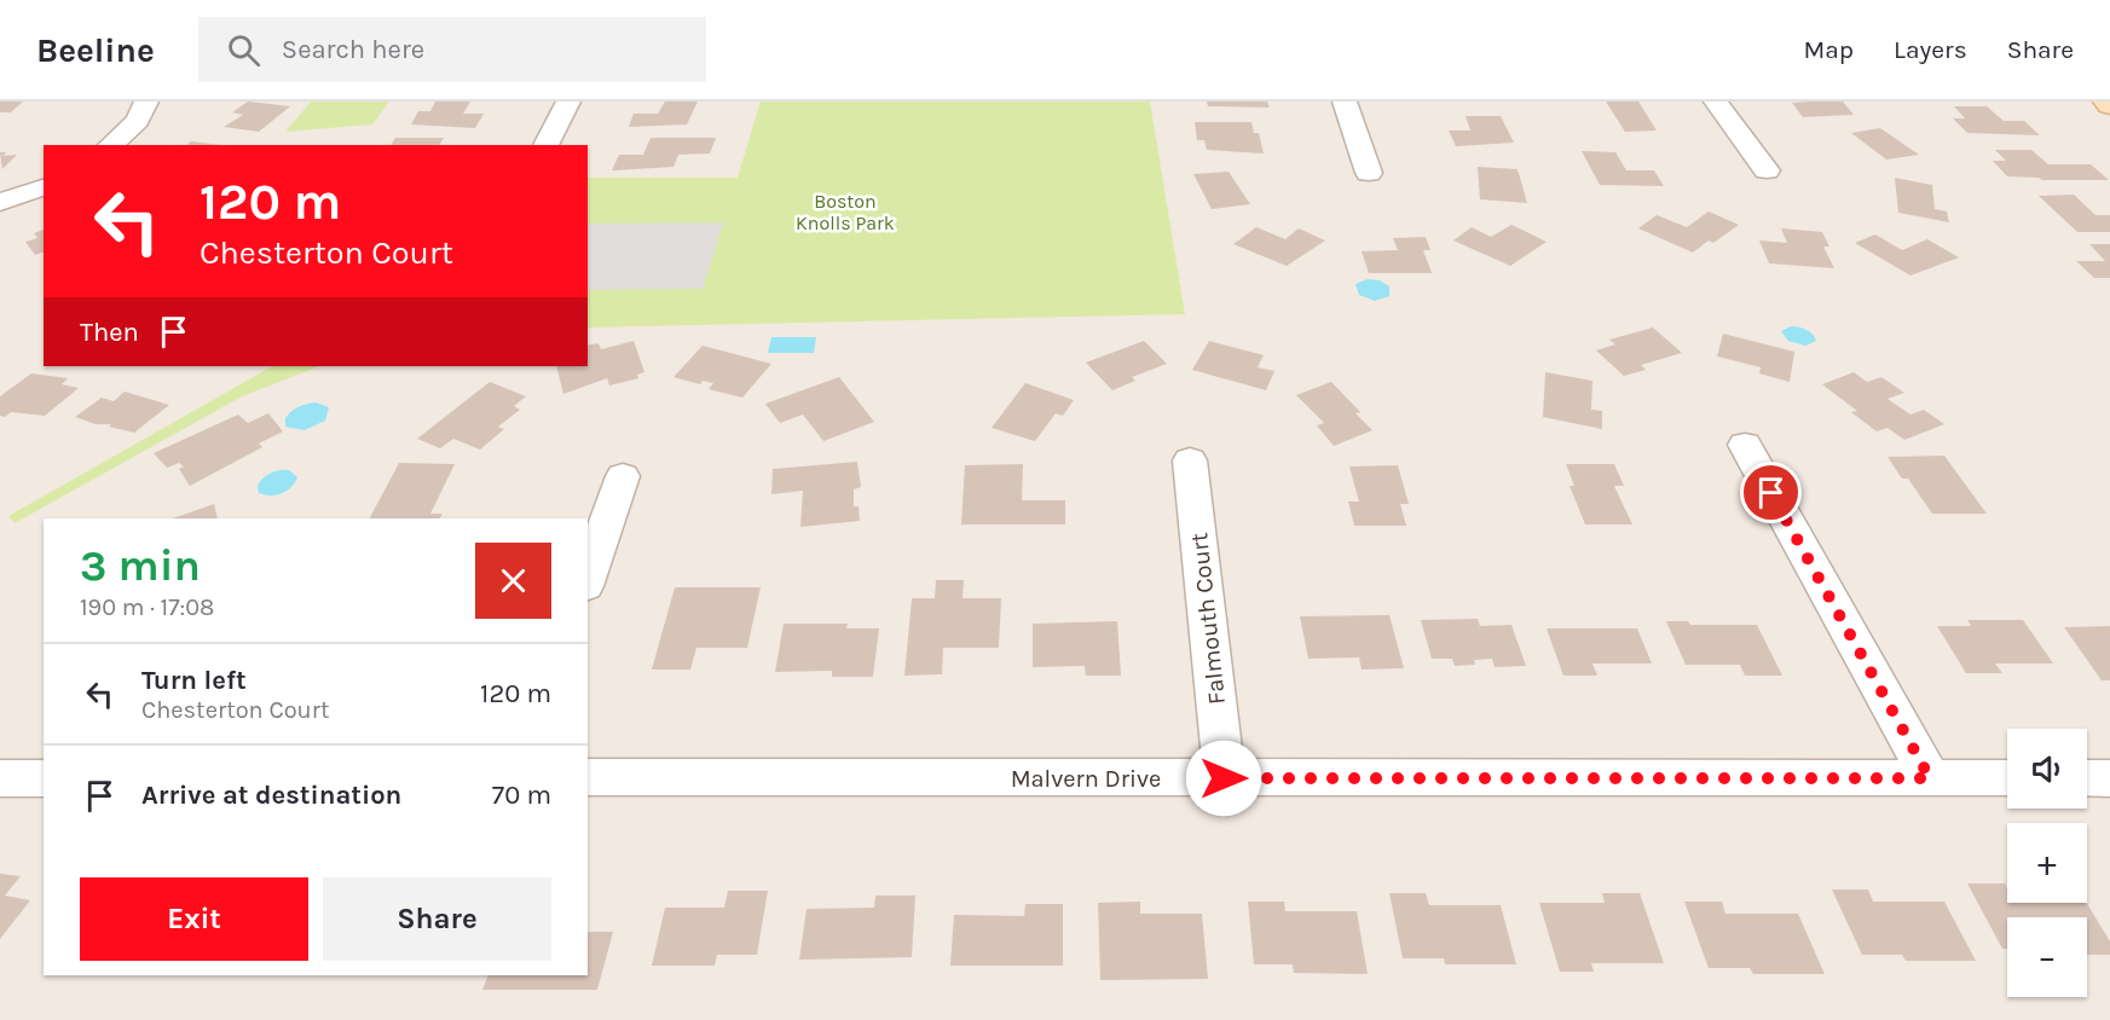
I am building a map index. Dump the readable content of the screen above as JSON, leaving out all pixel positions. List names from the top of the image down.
{
  "streets": {
    "street": ["Falmouth Court", "Malvern Drive"]
  },
  "crossings": [
    ["Falmouth Court", "Malvern Drive"]
  ],
  "parks": ["Boston Knolls Park"],
  "page": {
    "header": "Beeline",
    "search": "Search here",
    "nav": ["Map", "Layers", "Share"],
    "turn": ["120 m", "Chesterton Court"],
    "then": "Then",
    "heading": ["3 min", "190 m · 17:08"],
    "list": [
      {
        "name": "Turn left",
        "note": "Chesterton Court",
        "value": "120 m"
      },
      {
        "name": "Arrive at destination",
        "value": "70 m"
      }
    ],
    "map_buttons": ["+", "−"],
    "buttons": ["Exit", "Share"]
  }
}
